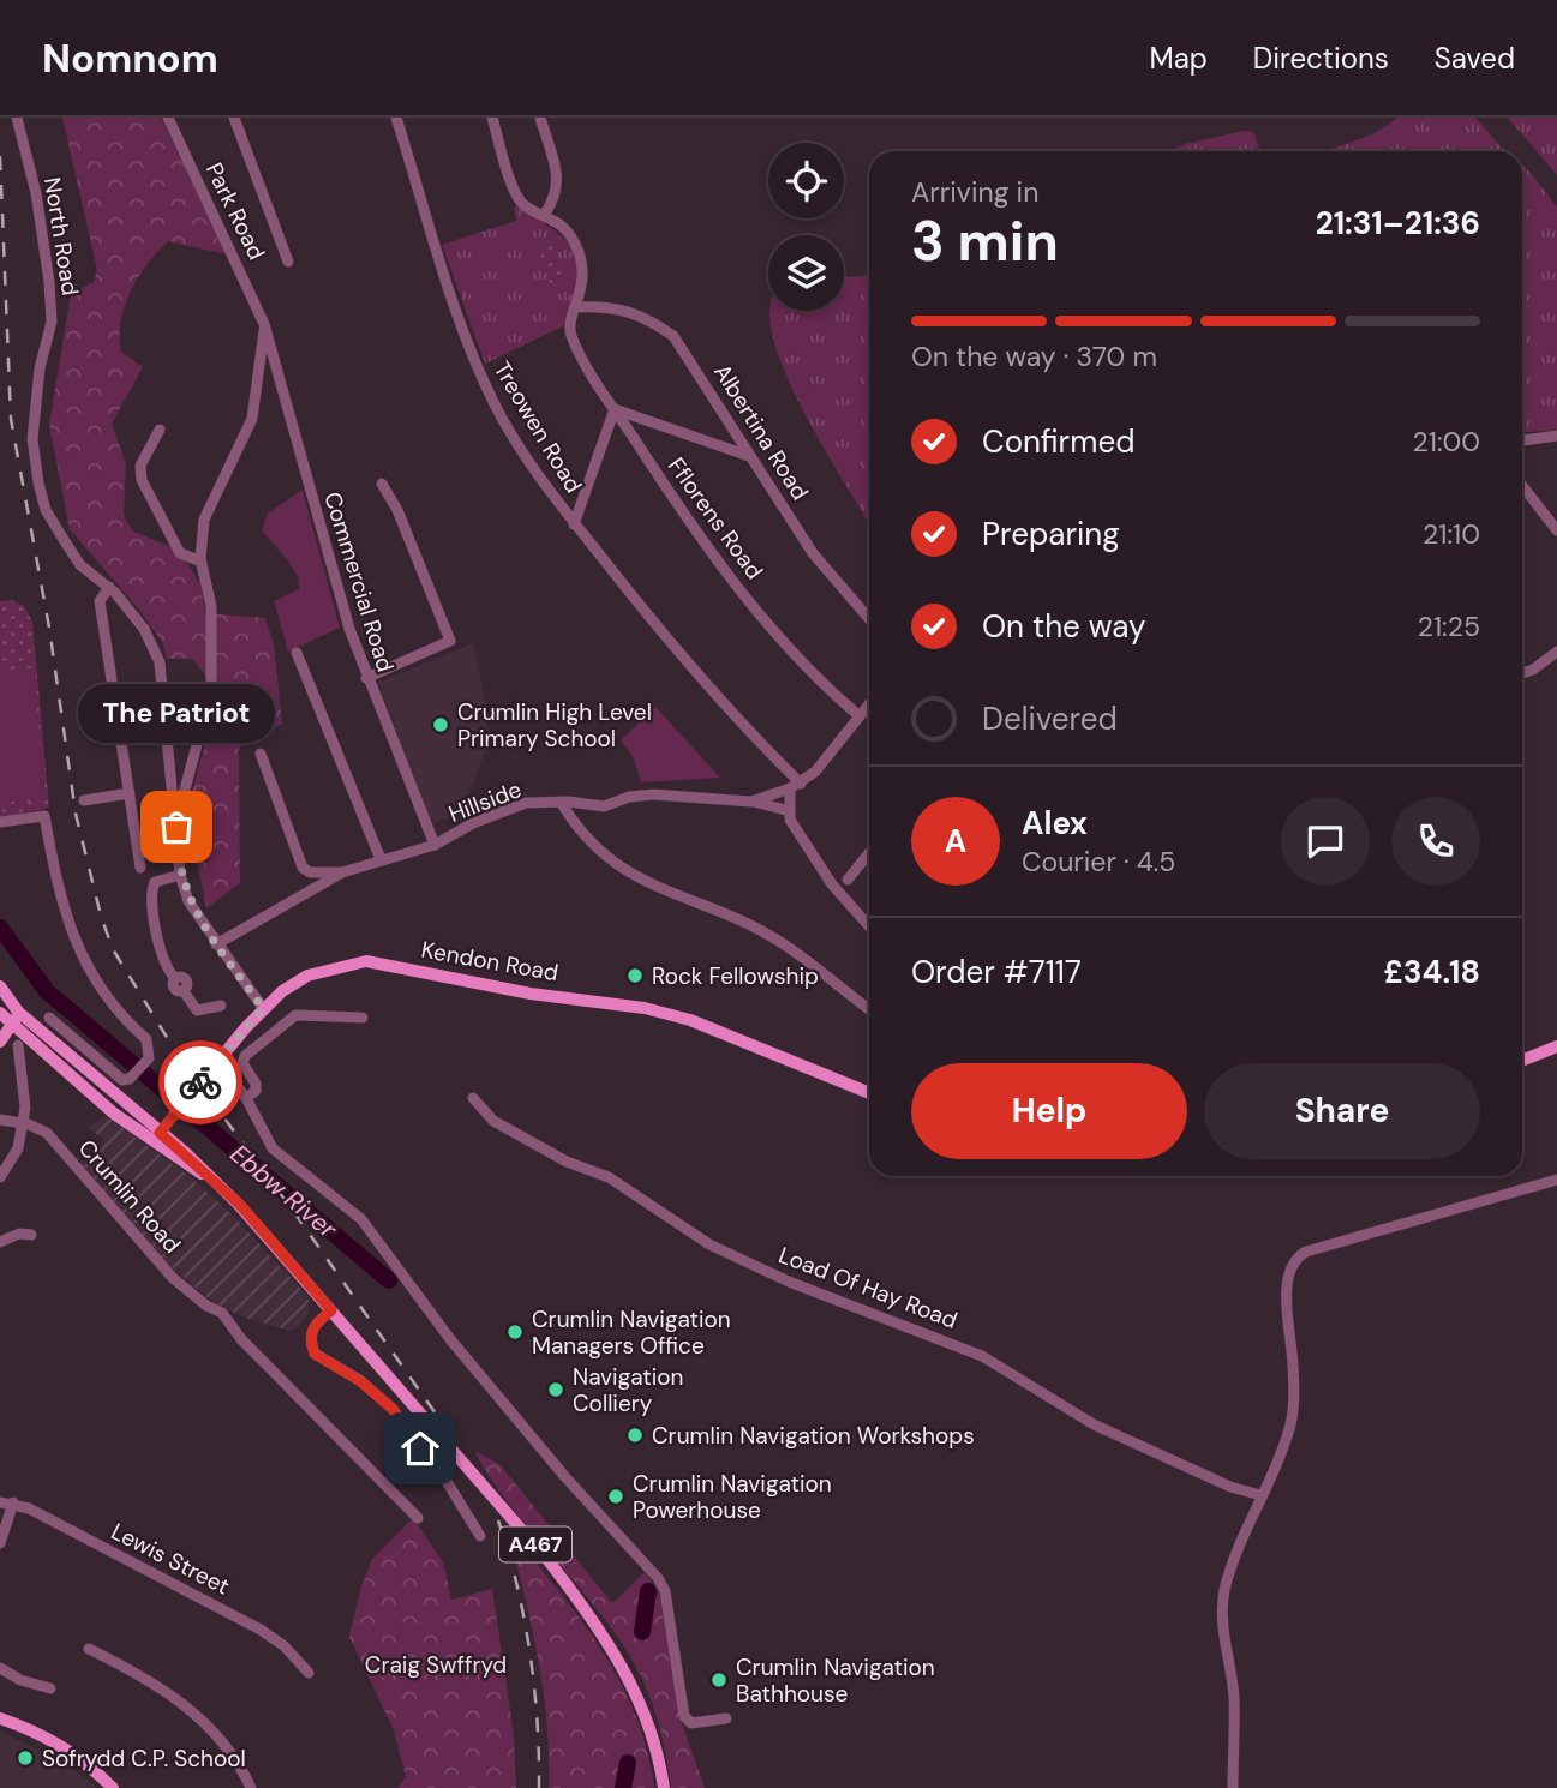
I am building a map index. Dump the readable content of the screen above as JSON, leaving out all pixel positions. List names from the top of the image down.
{
  "streets": {
    "main road": ["Kendon Road", "A467"],
    "street": [
      "Park Road",
      "North Road",
      "Treowen Road",
      "Albertina Road",
      "Fflorens Road",
      "Commercial Road",
      "Hillside",
      "Crumlin Road",
      "Load Of Hay Road",
      "Lewis Street"
    ]
  },
  "crossings": [
    ["Park Road", "Commercial Road"],
    ["North Road", "Hillside"],
    ["North Road", "Kendon Road"],
    ["Treowen Road", "Hillside"],
    ["Albertina Road", "Fflorens Road"],
    ["Commercial Road", "Hillside"],
    ["Kendon Road", "A467"]
  ],
  "water": ["Ebbw River"],
  "parks": ["Craig Swffryd"],
  "places": [
    "Crumlin High Level Primary School",
    "The Patriot",
    "Rock Fellowship",
    "Crumlin Navigation Managers Office",
    "Navigation Colliery",
    "Crumlin Navigation Workshops",
    "Crumlin Navigation Powerhouse",
    "Crumlin Navigation Bathhouse",
    "Sofrydd C.P. School"
  ],
  "page": {
    "header": "Nomnom",
    "nav": ["Map", "Directions", "Saved"],
    "heading": ["3 min", "Arriving in", "21:31–21:36"],
    "panel": [
      "Alex",
      "Courier · 4.5",
      "Order #7117",
      "£34.18"
    ],
    "bar": "On the way · 370 m",
    "list": [
      ["Confirmed", "21:00"],
      ["Preparing", "21:10"],
      ["On the way", "21:25"],
      "Delivered"
    ],
    "bubble": "The Patriot",
    "round": "A",
    "buttons": ["Help", "Share"]
  }
}
